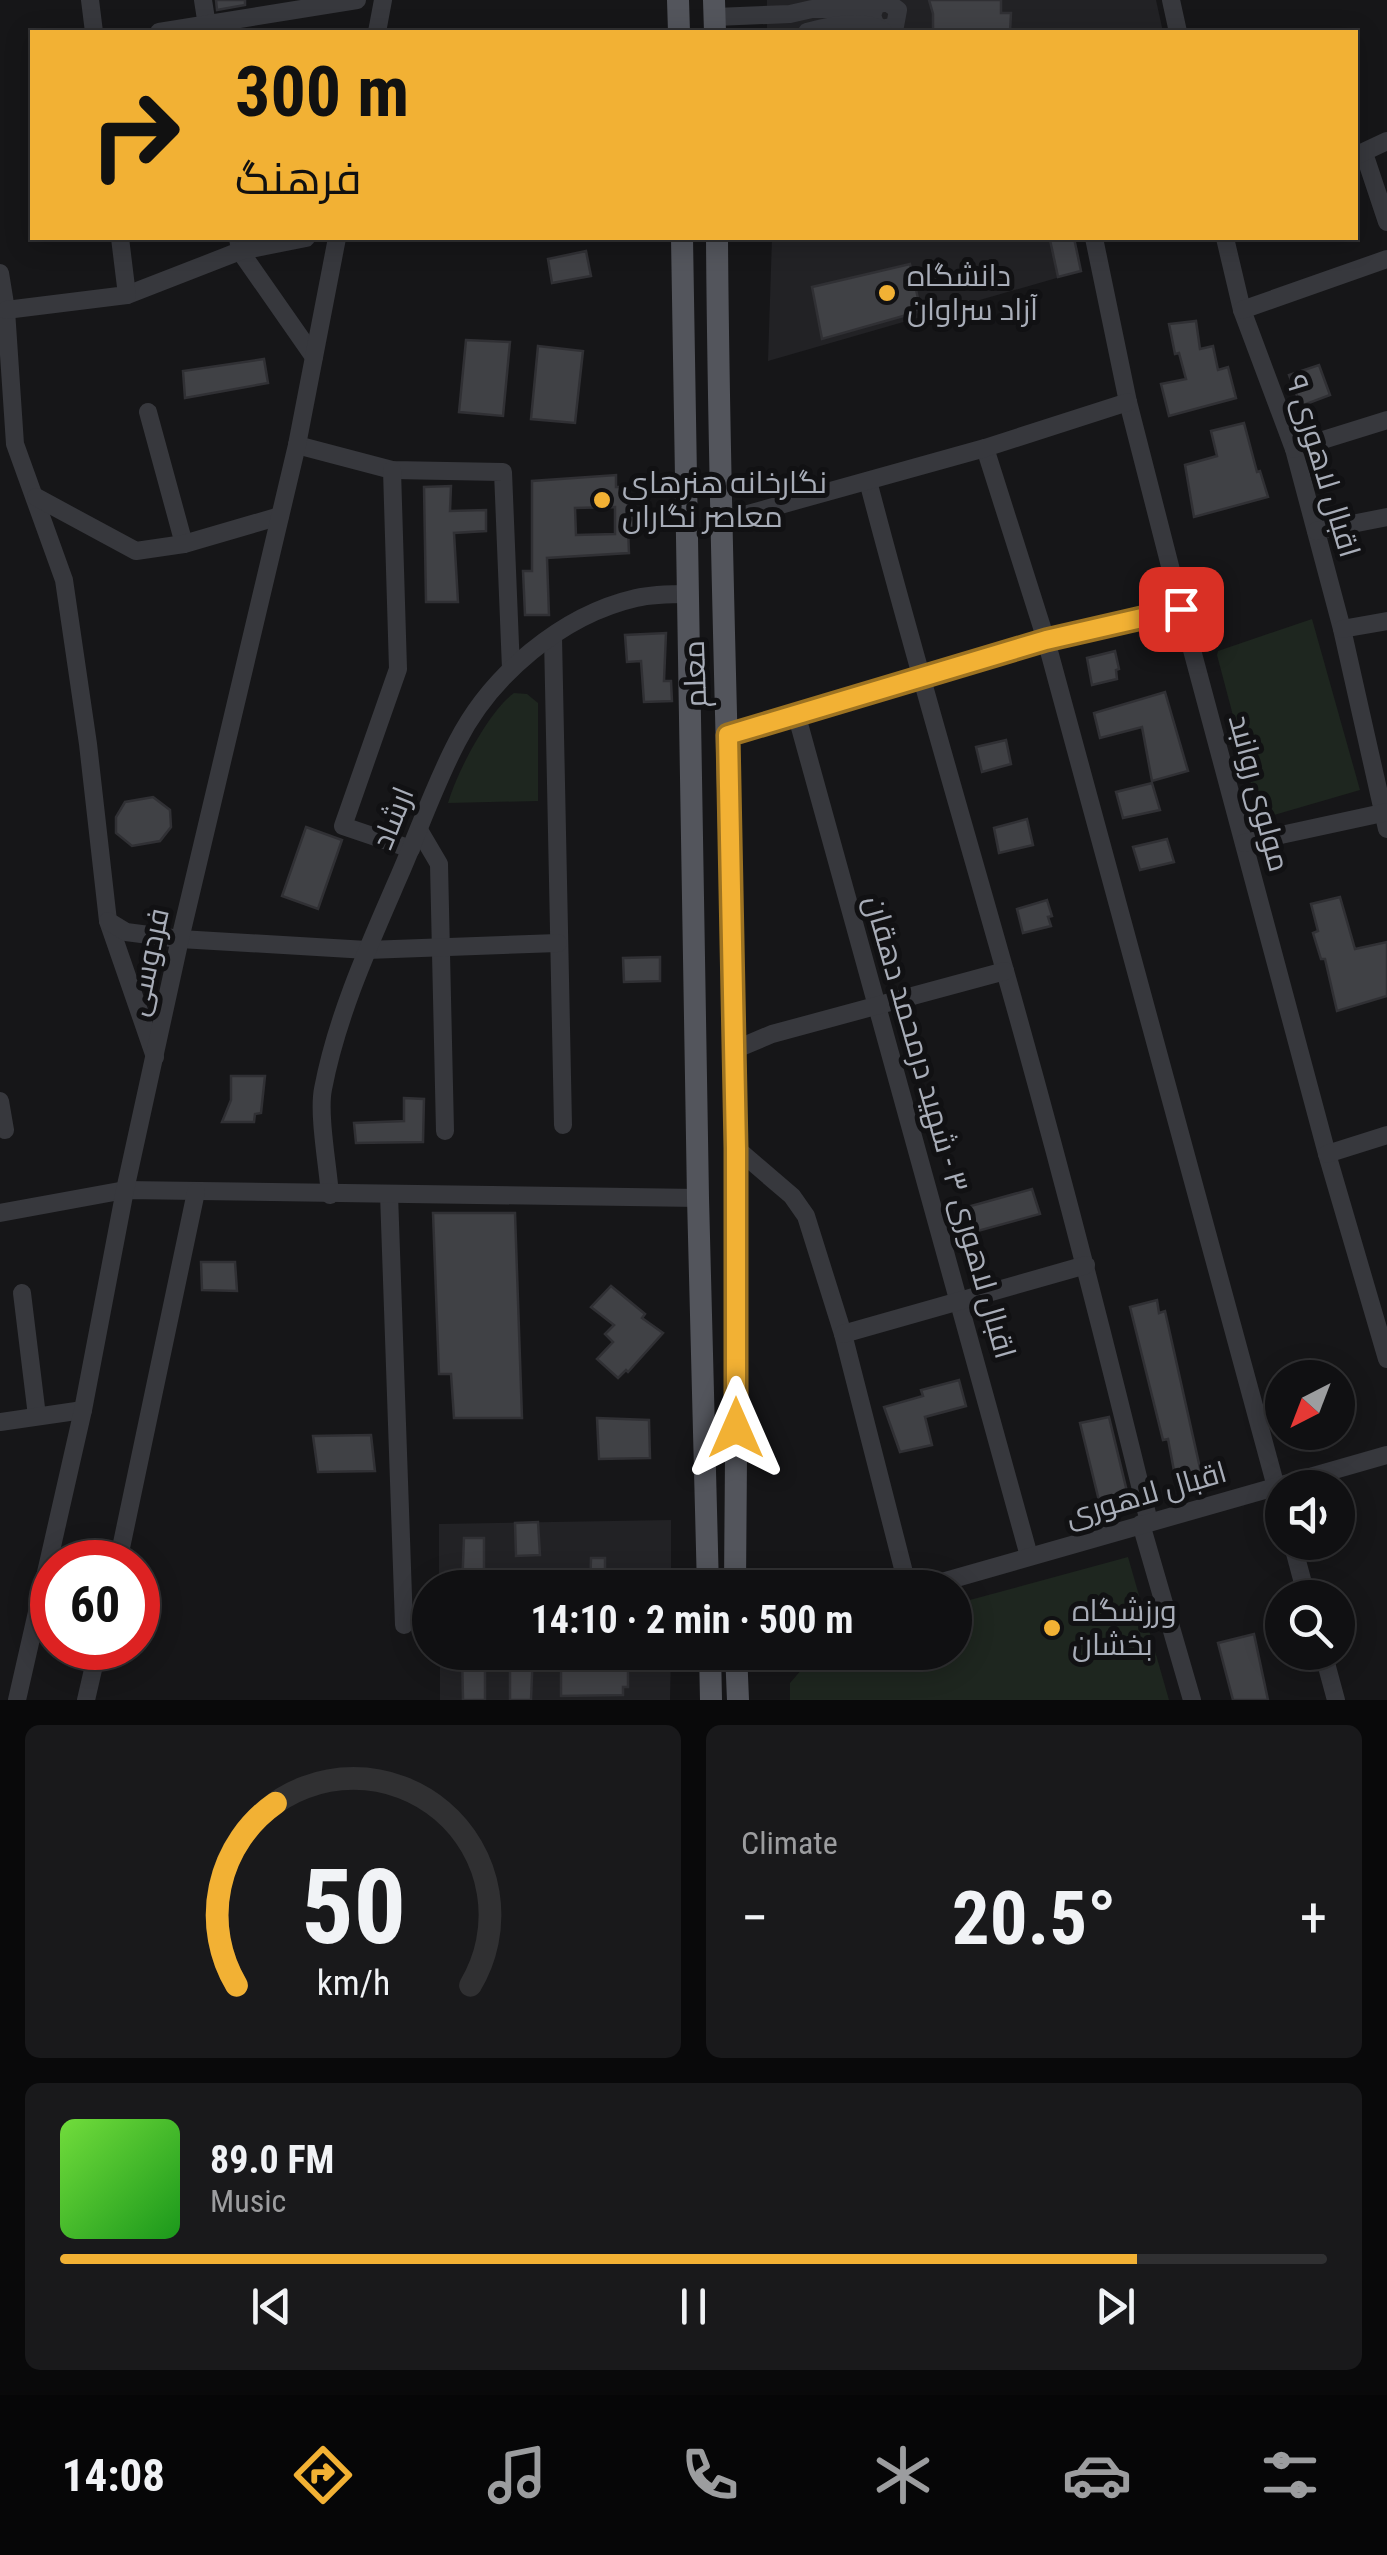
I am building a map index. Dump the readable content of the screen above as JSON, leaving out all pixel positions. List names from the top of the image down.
{
  "streets": {
    "main road": ["معلم"],
    "street": [
      "اقبال لاهوری ۹",
      "مولوی روانبد",
      "ارشاد",
      "فردوسی",
      "اقبال لاهوری ۳ - شهید درمحمد دهقان",
      "اقبال لاهوری"
    ]
  },
  "crossings": [
    ["معلم", "ارشاد"],
    ["اقبال لاهوری ۳ - شهید درمحمد دهقان", "اقبال لاهوری"]
  ],
  "places": ["دانشگاه آزاد سراوان", "نگارخانه هنرهای معاصر نگاران", "ورزشگاه بخشان"],
  "north": "bottom left",
  "page": {
    "turn": ["300 m", "فرهنگ"],
    "limit": "60",
    "trip": "14:10 · 2 min · 500 m",
    "tile": "Climate",
    "heat": ["−", "20.5°", "+"],
    "song": ["89.0 FM", "Music"],
    "tabs": "14:08",
    "gauge": ["50", "km/h"]
  }
}
